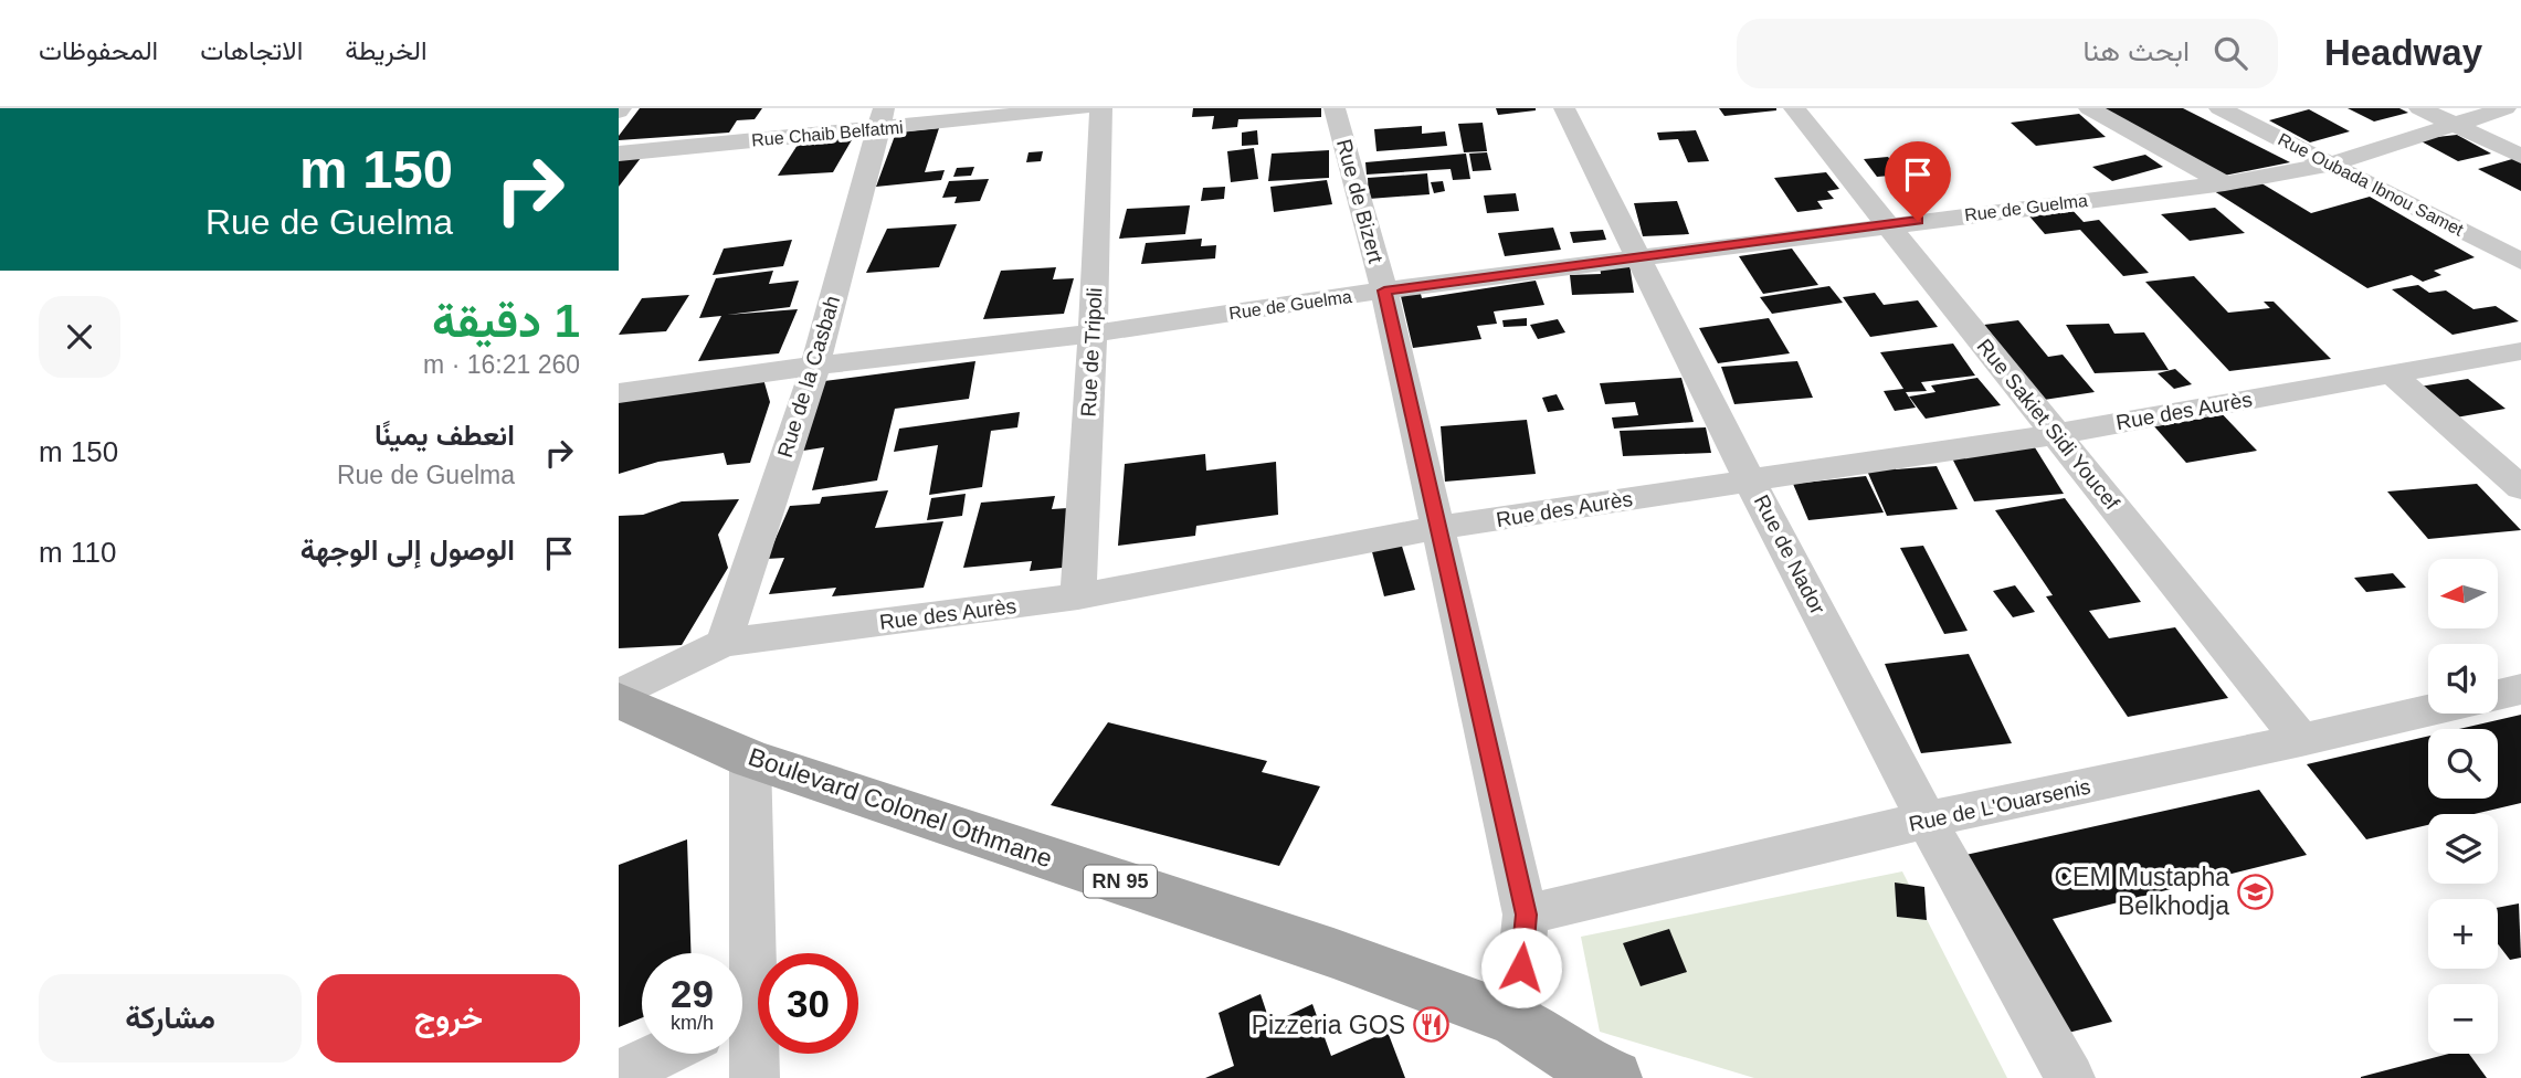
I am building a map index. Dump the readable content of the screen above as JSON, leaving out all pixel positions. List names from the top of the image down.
{
  "streets": {
    "main road": ["Boulevard Colonel Othmane", "RN 95"],
    "street": [
      "Rue Chaib Belfatmi",
      "Rue Oubada Ibnou Samet",
      "Rue de Bizert",
      "Rue de Guelma",
      "Rue de Tripoli",
      "Rue de la Casbah",
      "Rue des Aurès",
      "Rue Sakiet Sidi Youcef",
      "Rue de Nador",
      "Rue de L'Ouarsenis"
    ]
  },
  "crossings": [
    ["Rue Chaib Belfatmi", "Rue de la Casbah"],
    ["Rue Oubada Ibnou Samet", "Rue de Guelma"],
    ["Rue de Bizert", "Rue de Guelma"],
    ["Rue de Bizert", "Rue des Aurès"],
    ["Rue de Bizert", "Rue de L'Ouarsenis"],
    ["Rue de Bizert", "Boulevard Colonel Othmane"],
    ["Rue de Guelma", "Rue de Tripoli"],
    ["Rue de Guelma", "Rue de la Casbah"],
    ["Rue de Guelma", "Rue Sakiet Sidi Youcef"],
    ["Rue de Guelma", "Rue de Nador"],
    ["Rue de Tripoli", "Rue des Aurès"],
    ["Rue de la Casbah", "Rue des Aurès"],
    ["Rue des Aurès", "Rue Sakiet Sidi Youcef"],
    ["Rue des Aurès", "Rue de Nador"],
    ["Rue Sakiet Sidi Youcef", "Rue de L'Ouarsenis"],
    ["Rue de Nador", "Rue de L'Ouarsenis"]
  ],
  "places": {
    "school or university": ["CEM Mustapha Belkhodja"],
    "restaurant": ["Pizzeria GOS"]
  },
  "north": "left",
  "page": {
    "header": "Headway",
    "search": "ابحث هنا",
    "nav": ["الخريطة", "الاتجاهات", "المحفوظات"],
    "turn": ["150 m", "Rue de Guelma"],
    "heading": ["1 دقيقة", "260 m · 16:21"],
    "list": [
      {
        "name": "انعطف يمينًا",
        "note": "Rue de Guelma",
        "value": "150 m"
      },
      {
        "name": "الوصول إلى الوجهة",
        "value": "110 m"
      }
    ],
    "map_buttons": ["+", "−"],
    "speed": "29 km/h",
    "limit": "30",
    "buttons": ["خروج", "مشاركة"]
  }
}
